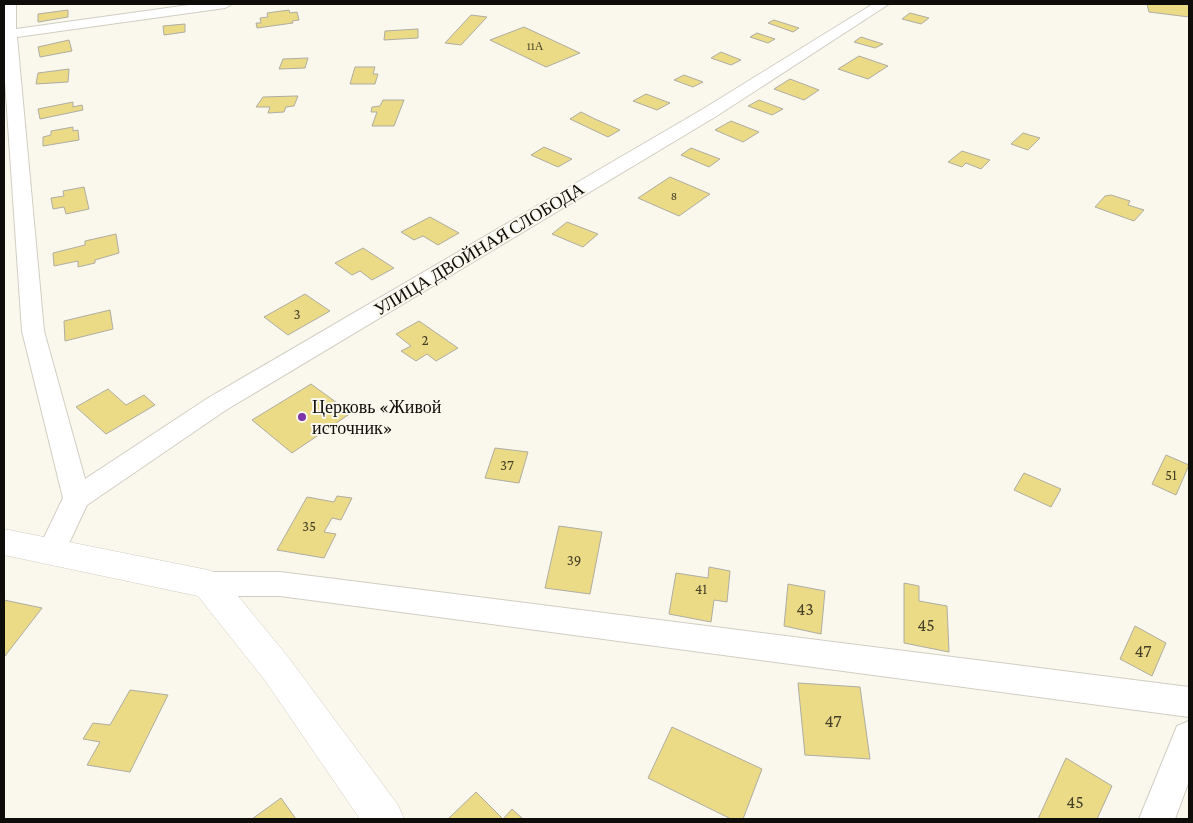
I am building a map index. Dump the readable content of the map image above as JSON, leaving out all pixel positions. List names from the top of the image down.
{
  "streets": {
    "street": ["УЛИЦА ДВОЙНАЯ СЛОБОДА"]
  },
  "places": ["Церковь «Живой источник»"],
  "house_numbers": [
    "11А",
    "8",
    "3",
    "2",
    "37",
    "51",
    "35",
    "39",
    "41",
    "43",
    "45",
    "47",
    "47",
    "45"
  ]
}
